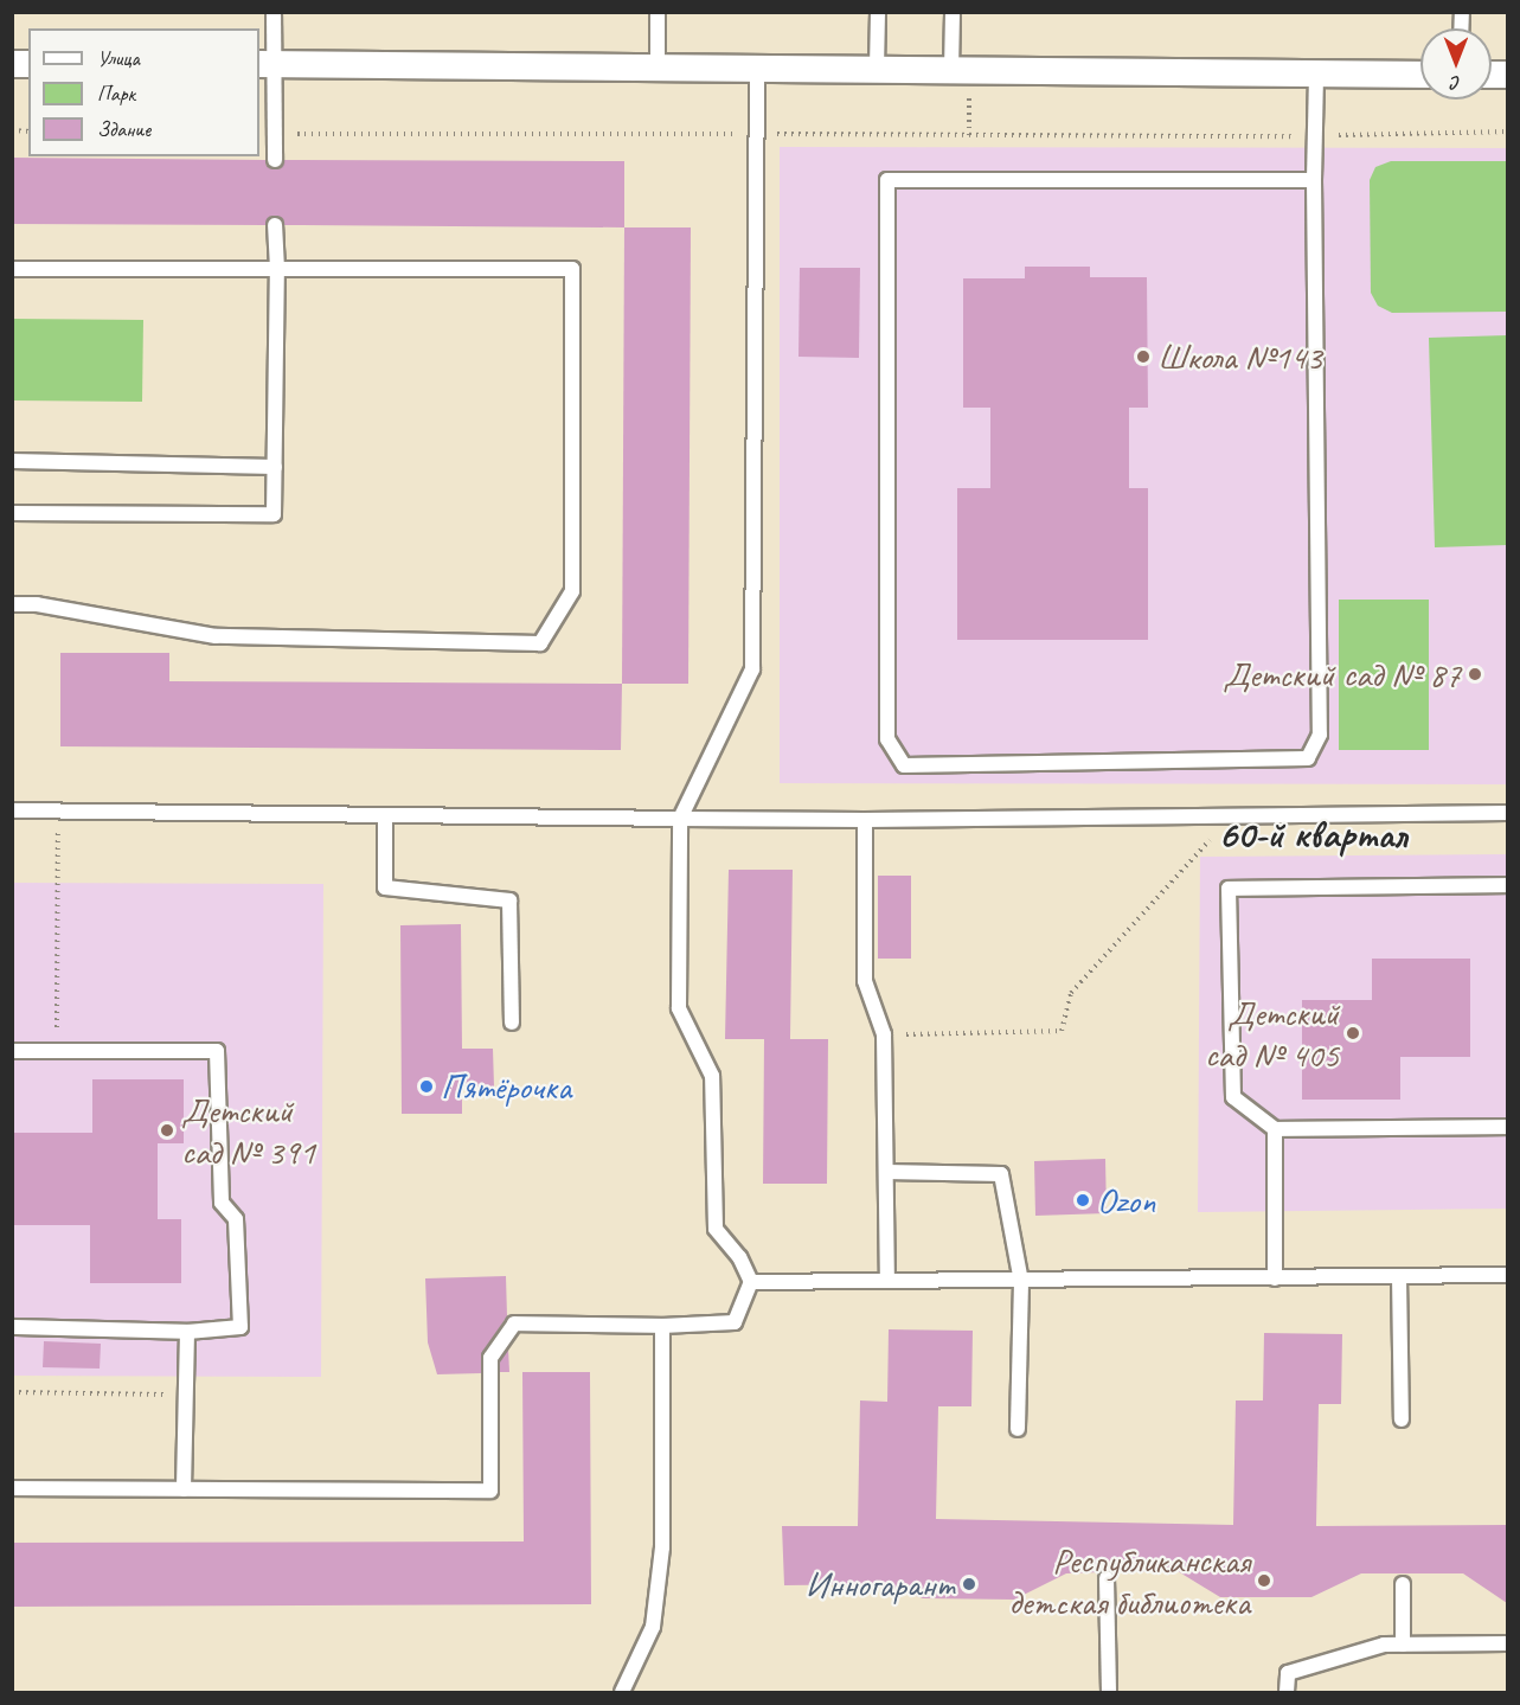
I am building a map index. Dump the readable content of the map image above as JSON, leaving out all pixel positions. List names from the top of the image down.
{
  "districts": ["60-й квартал"],
  "places": [
    "Школа №143",
    "Детский сад № 87",
    "Детский сад № 405",
    "Пятёрочка",
    "Детский сад № 391",
    "Ozon",
    "Республиканская детская библиотека",
    "Инногарант"
  ],
  "legend": ["Улица", "Парк", "Здание"],
  "north": "bottom"
}
